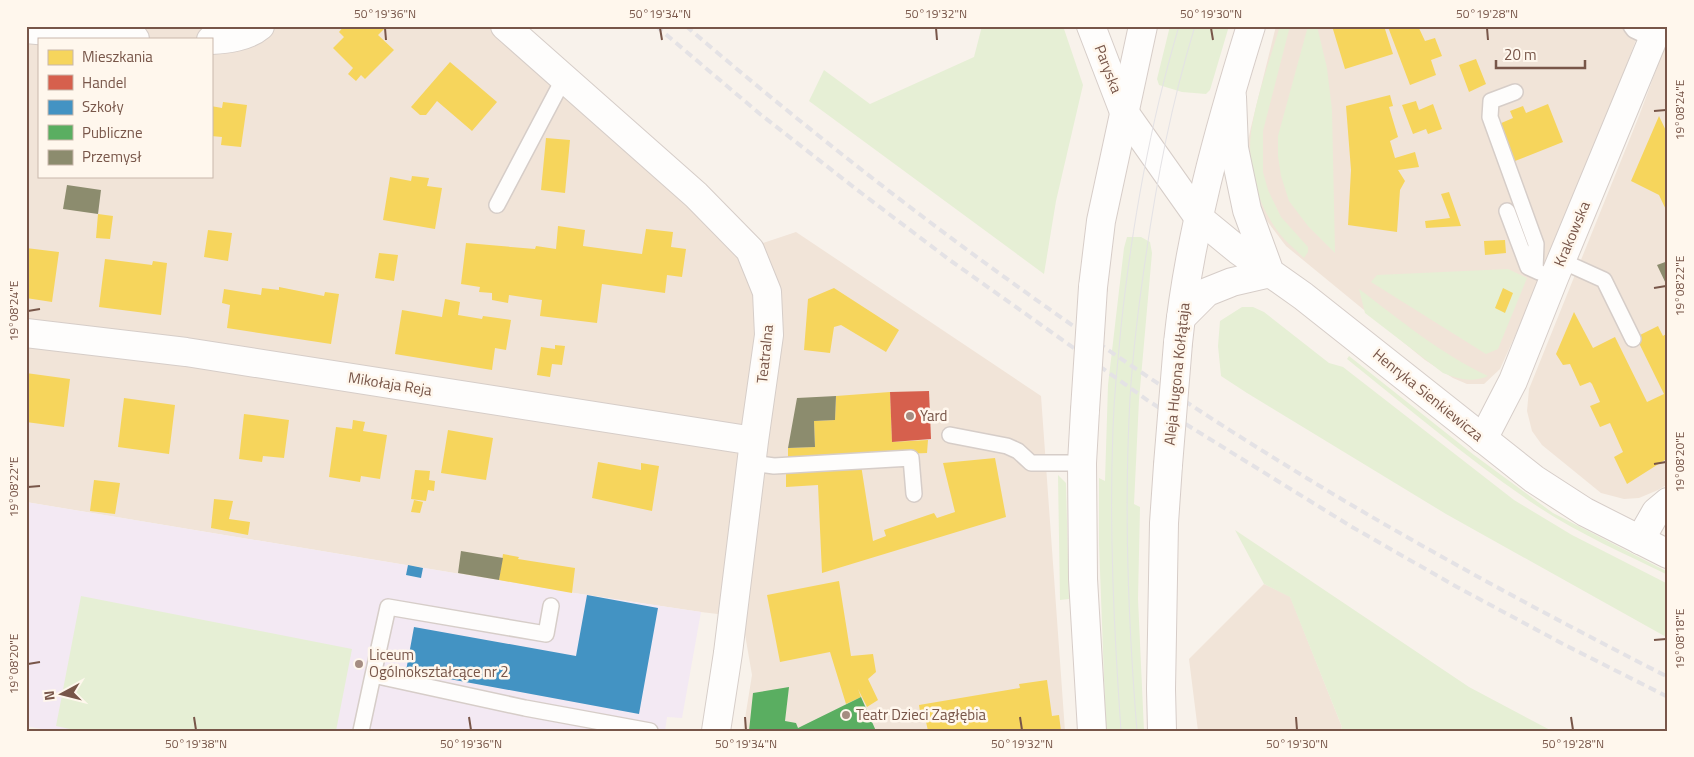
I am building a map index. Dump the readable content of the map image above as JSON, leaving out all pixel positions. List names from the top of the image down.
{
  "streets": {
    "street": [
      "Paryska",
      "Krakowska",
      "Teatralna",
      "Aleja Hugona Kołłątaja",
      "Mikołaja Reja",
      "Henryka Sienkiewicza"
    ]
  },
  "crossings": [
    ["Paryska", "Aleja Hugona Kołłątaja"],
    ["Paryska", "Henryka Sienkiewicza"],
    ["Krakowska", "Henryka Sienkiewicza"],
    ["Teatralna", "Mikołaja Reja"],
    ["Aleja Hugona Kołłątaja", "Henryka Sienkiewicza"]
  ],
  "places": ["Yard", "Liceum Ogólnokształcące nr 2", "Teatr Dzieci Zagłębia"],
  "legend": [
    "Mieszkania",
    "Handel",
    "Szkoły",
    "Publiczne",
    "Przemysł"
  ],
  "scale_bar": "20 m",
  "north": "left",
  "coordinates": [
    "50°19'36\"N",
    "50°19'34\"N",
    "50°19'32\"N",
    "50°19'30\"N",
    "50°19'28\"N",
    "19°08'24\"E",
    "19°08'22\"E",
    "19°08'20\"E",
    "19°08'18\"E",
    "50°19'38\"N"
  ]
}
